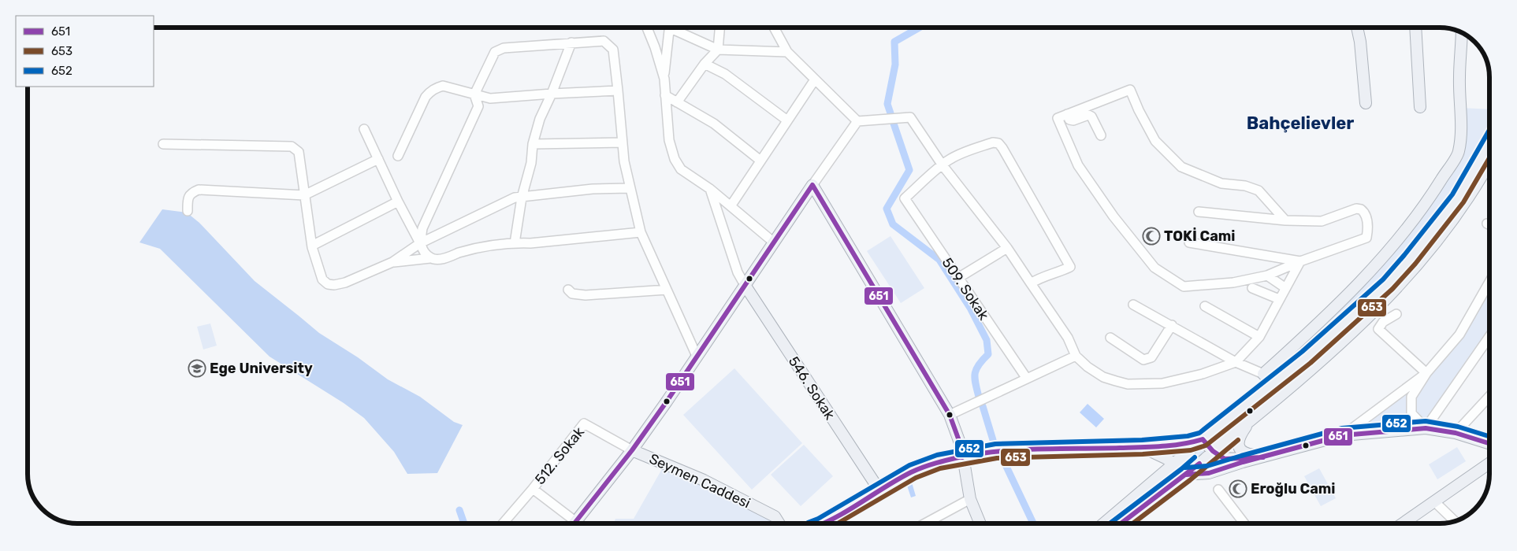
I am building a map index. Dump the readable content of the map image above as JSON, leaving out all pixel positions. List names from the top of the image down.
{
  "streets": {
    "main road": ["546. Sokak", "Seymen Caddesi"],
    "street": ["509. Sokak", "512. Sokak"]
  },
  "crossings": [
    ["512. Sokak", "Seymen Caddesi"]
  ],
  "districts": ["Bahçelievler"],
  "places": {
    "mosque": ["TOKİ Cami", "Eroğlu Cami"],
    "school or university": ["Ege University"]
  },
  "lines": ["transit line 652", "transit line 653", "transit line 651"],
  "legend": ["651", "653", "652"]
}
